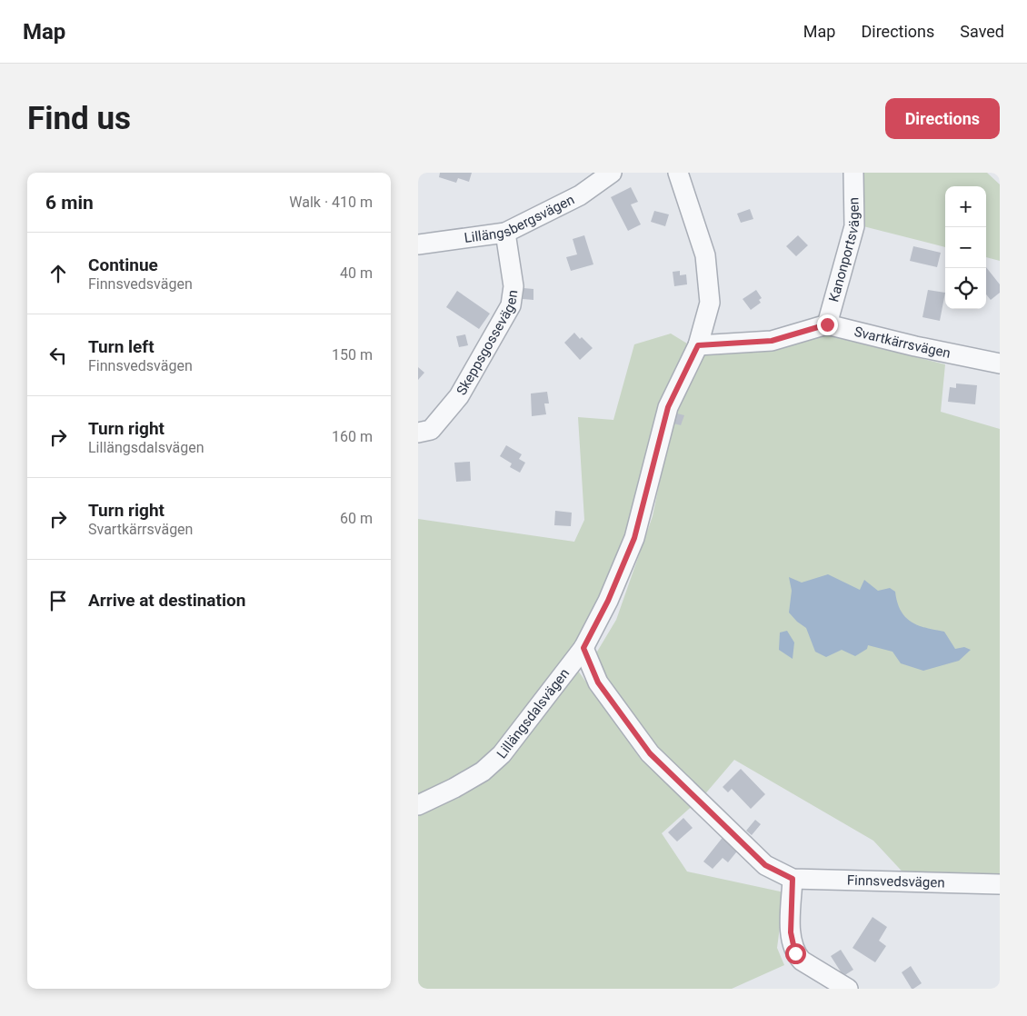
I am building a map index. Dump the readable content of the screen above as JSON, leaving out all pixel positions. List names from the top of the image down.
{
  "streets": {
    "street": [
      "Lillängsbergsvägen",
      "Kanonportsvägen",
      "Skeppsgossevägen",
      "Svartkärrsvägen",
      "Lillängsdalsvägen",
      "Finnsvedsvägen"
    ]
  },
  "crossings": [
    ["Lillängsbergsvägen", "Skeppsgossevägen"],
    ["Kanonportsvägen", "Svartkärrsvägen"],
    ["Lillängsdalsvägen", "Finnsvedsvägen"]
  ],
  "page": {
    "header": "Map",
    "nav": ["Map", "Directions", "Saved"],
    "buttons": "Directions",
    "title": "Find us",
    "heading": ["6 min", "Walk · 410 m"],
    "map_buttons": ["+", "−"],
    "list": [
      ["Continue", "Finnsvedsvägen", "40 m"],
      ["Turn left", "Finnsvedsvägen", "150 m"],
      ["Turn right", "Lillängsdalsvägen", "160 m"],
      ["Turn right", "Svartkärrsvägen", "60 m"],
      "Arrive at destination"
    ]
  }
}
